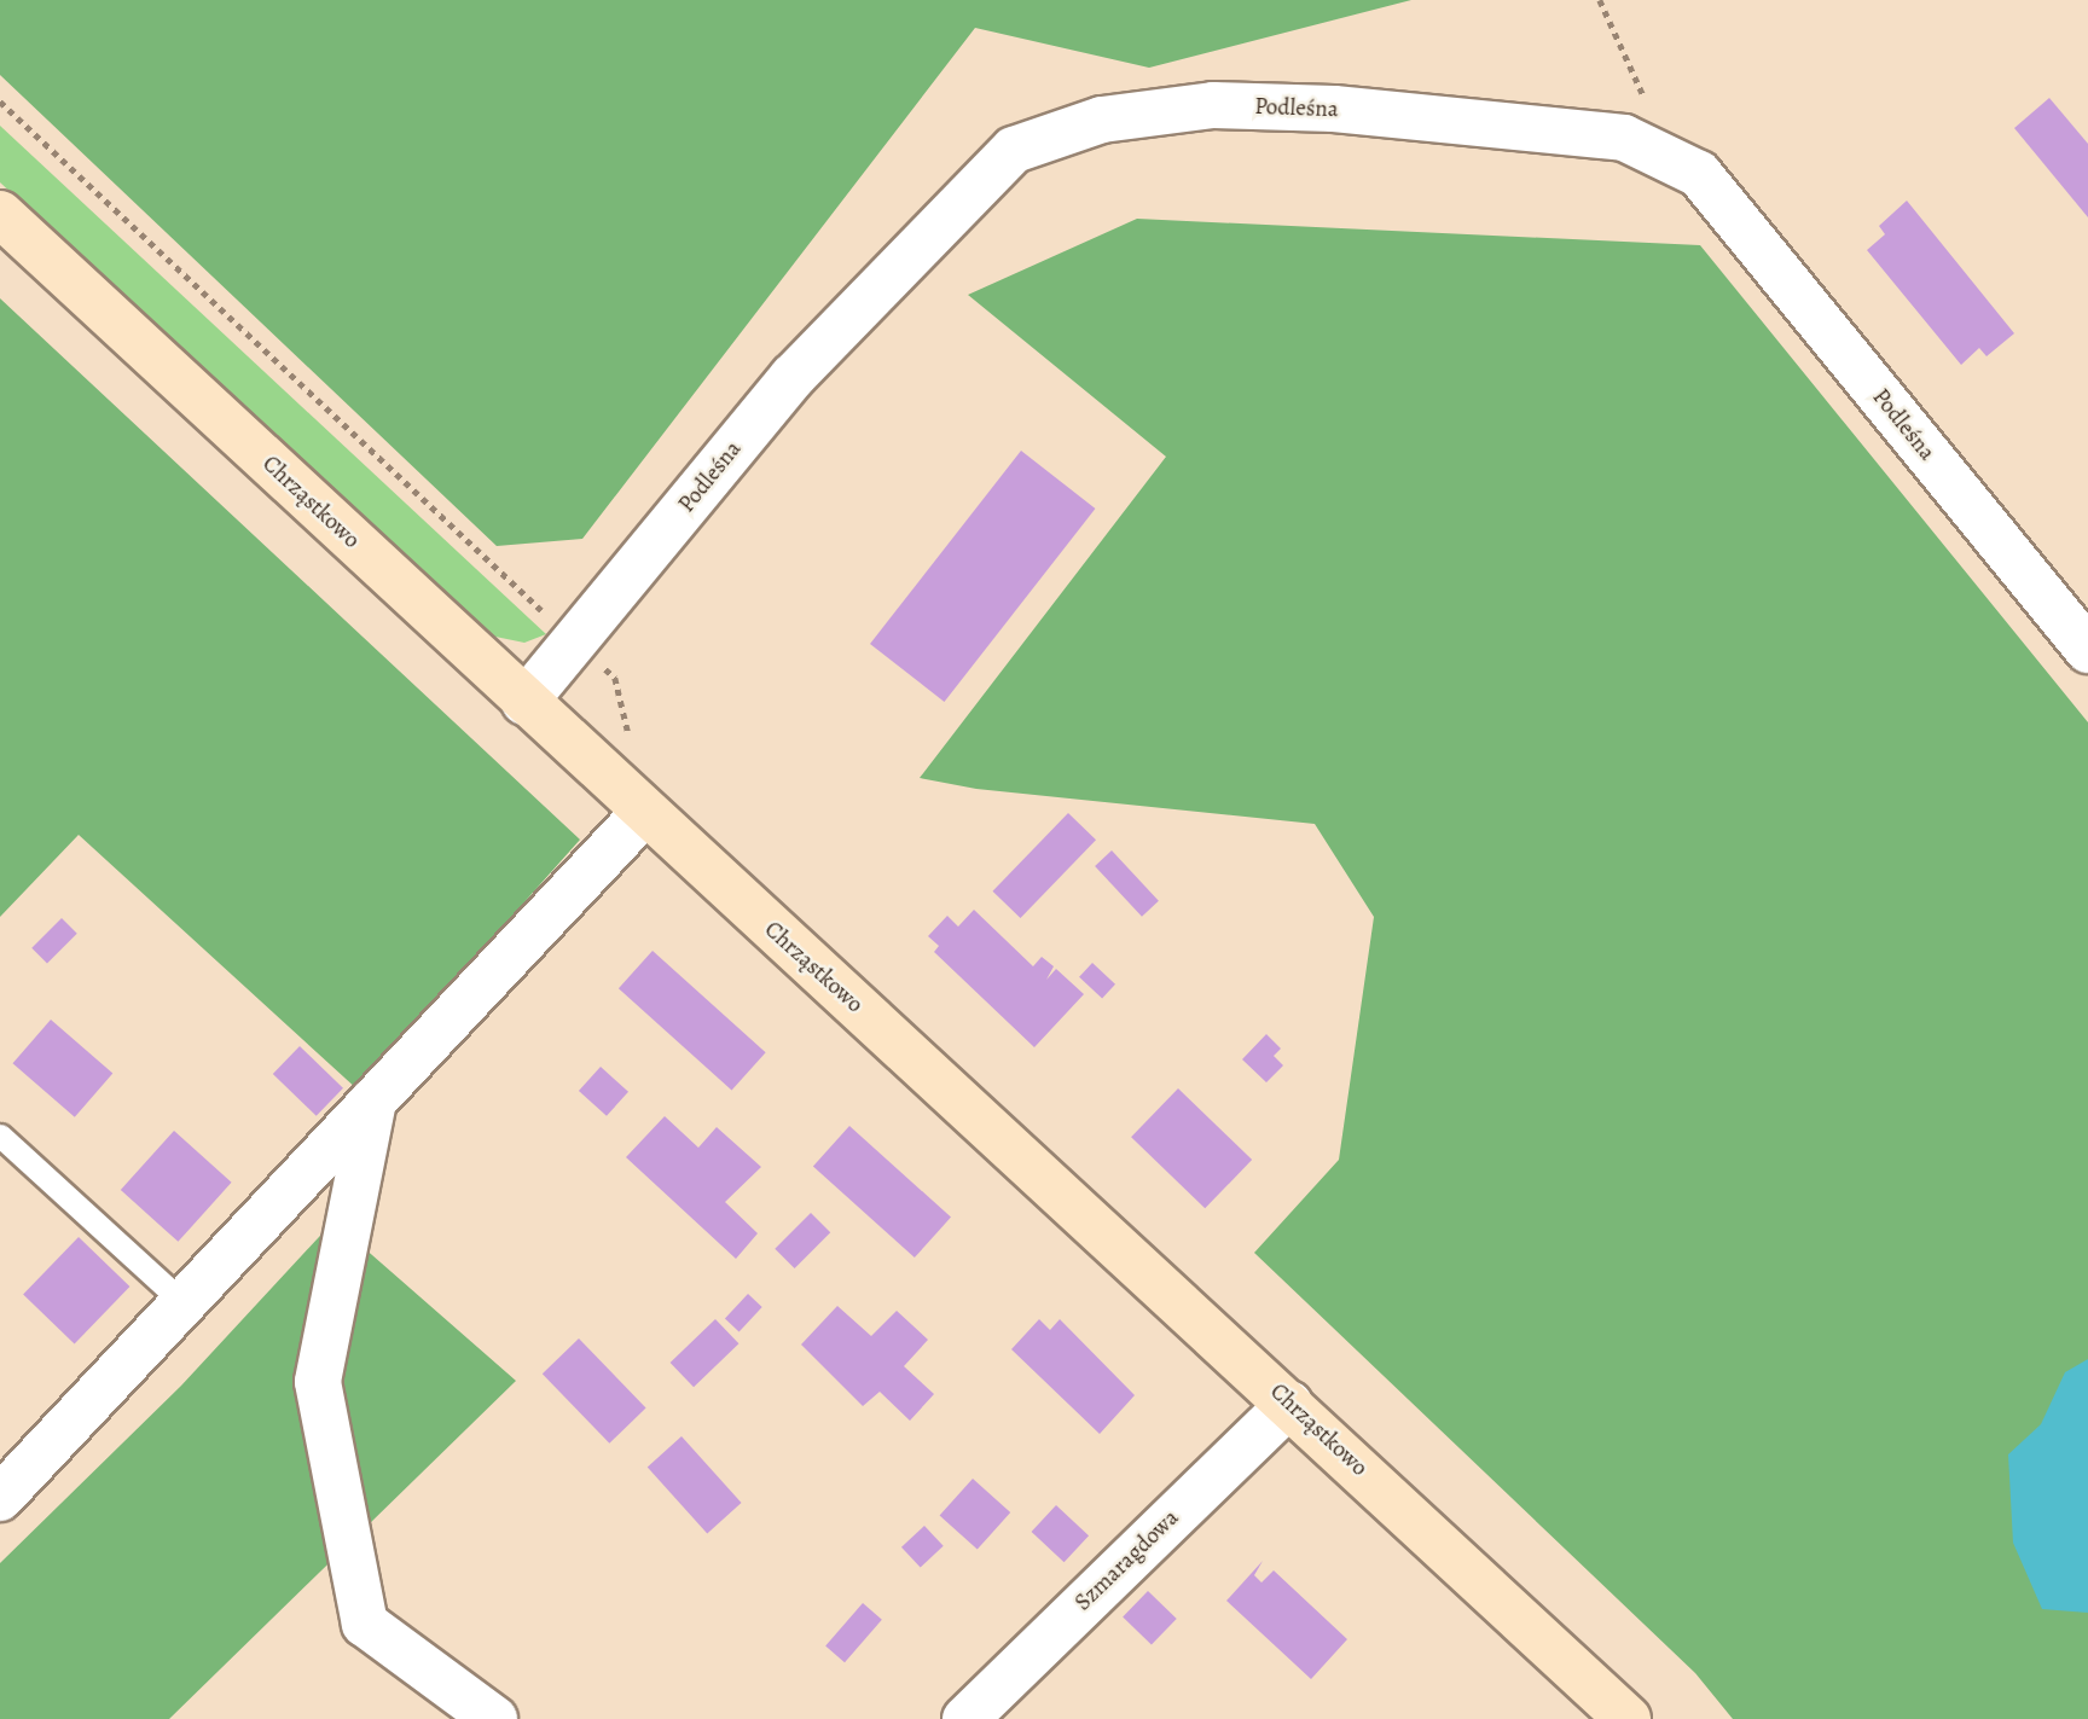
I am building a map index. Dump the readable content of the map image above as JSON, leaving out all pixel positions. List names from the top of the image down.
{
  "streets": {
    "street": ["Podleśna", "Chrząstkowo", "Szmaragdowa"]
  },
  "crossings": [
    ["Podleśna", "Chrząstkowo"],
    ["Chrząstkowo", "Szmaragdowa"]
  ]
}
